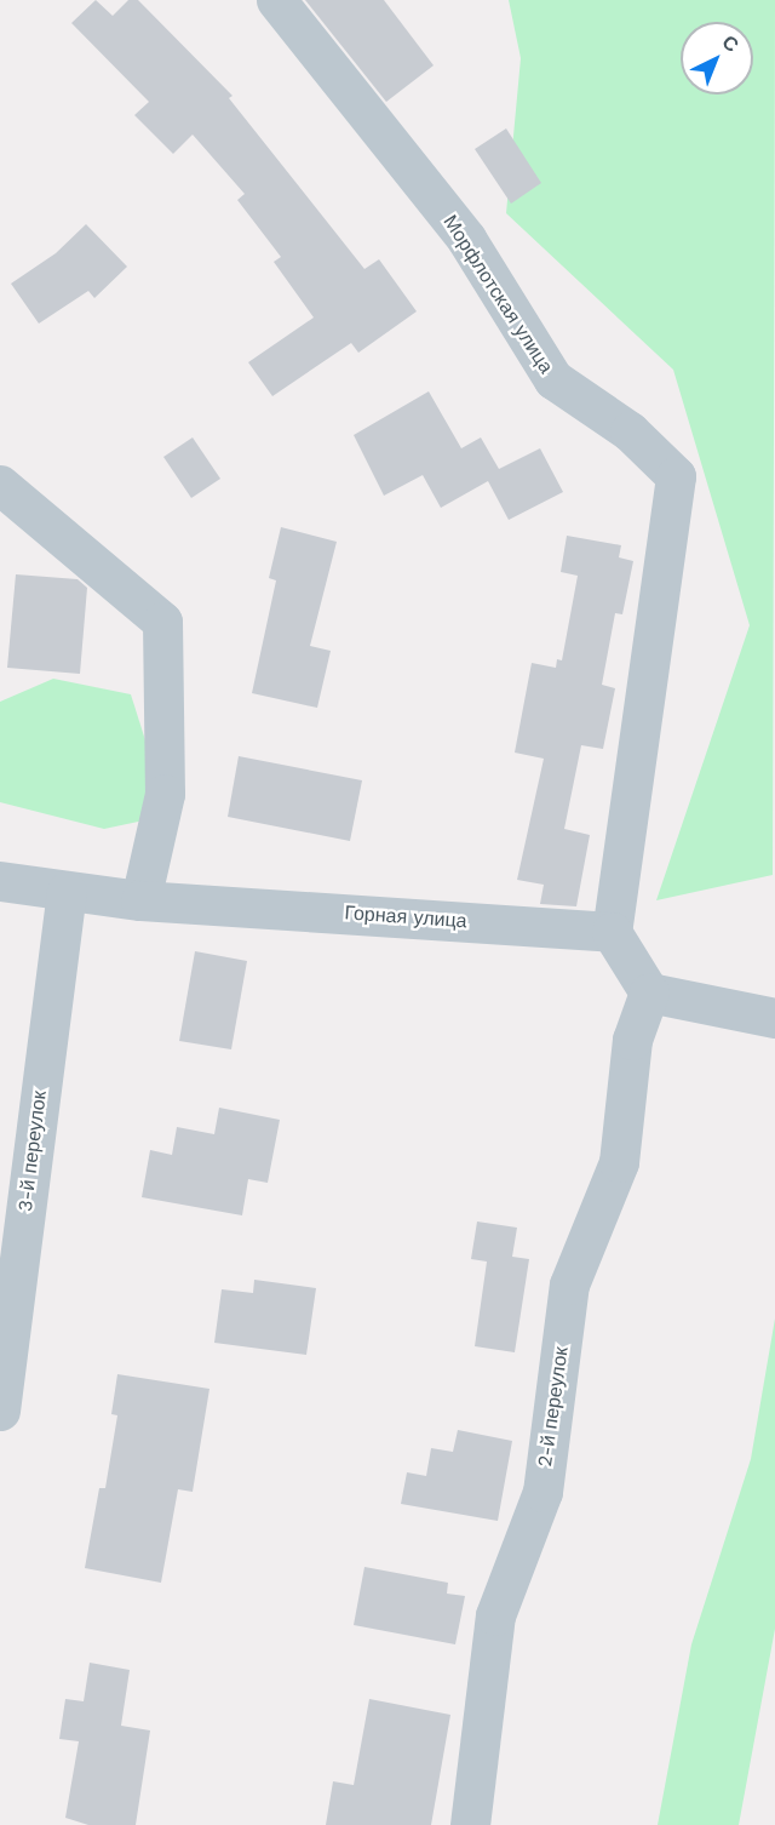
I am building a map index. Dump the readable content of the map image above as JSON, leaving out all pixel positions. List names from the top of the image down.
{
  "streets": {
    "street": [
      "Морфлотская улица",
      "Горная улица",
      "3-й переулок",
      "2-й переулок"
    ]
  },
  "crossings": [
    ["Морфлотская улица", "Горная улица"],
    ["Горная улица", "3-й переулок"]
  ],
  "north": "top right"
}
